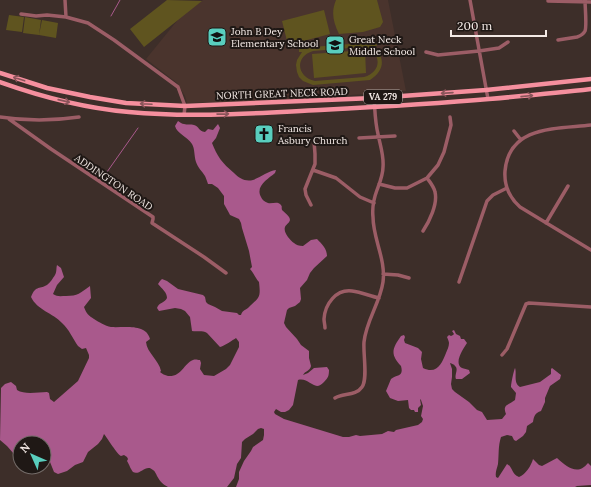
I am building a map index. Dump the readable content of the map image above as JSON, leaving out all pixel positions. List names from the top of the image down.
{
  "streets": {
    "main road": ["NORTH GREAT NECK ROAD", "VA 279"],
    "street": ["ADDINGTON ROAD"]
  },
  "places": {
    "school or university": ["John B Dey Elementary School", "Great Neck Middle School"],
    "church": ["Francis Asbury Church"]
  },
  "scale_bar": "200 m",
  "north": "top left"
}
